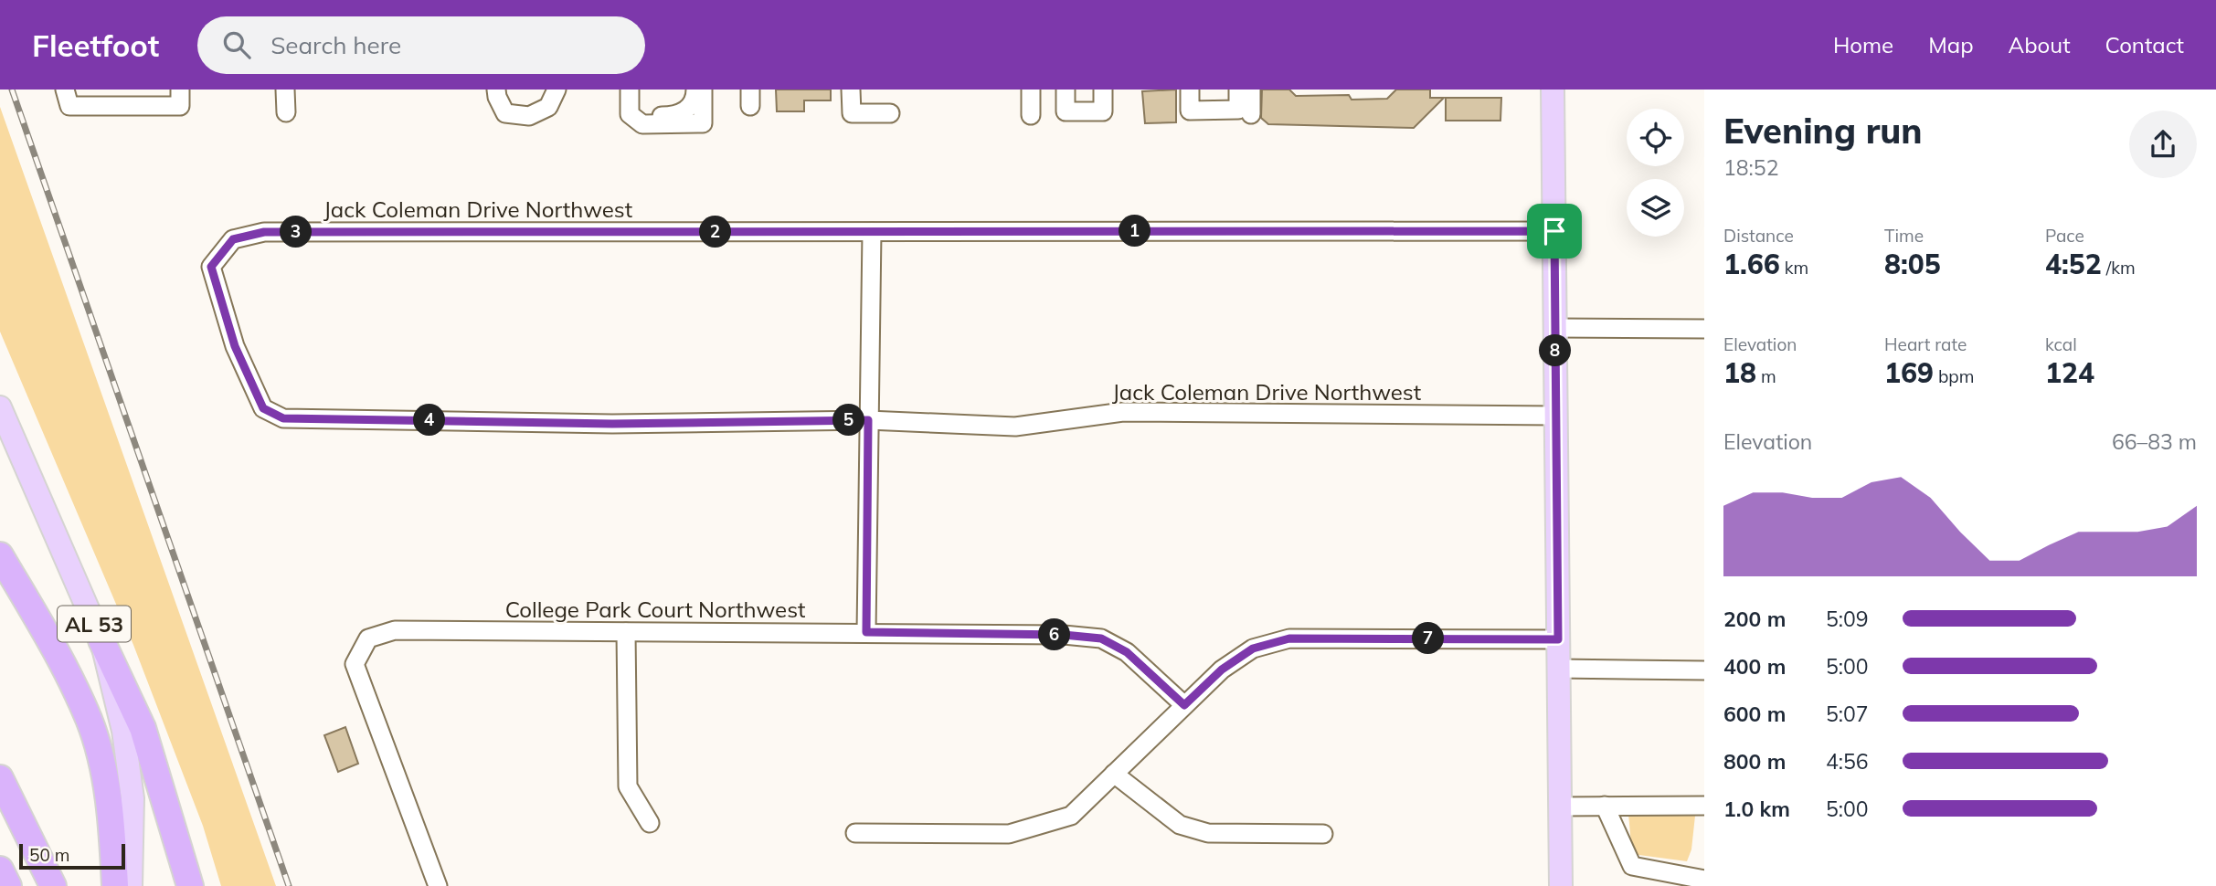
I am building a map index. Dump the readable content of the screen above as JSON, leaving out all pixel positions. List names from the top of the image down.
{
  "streets": {
    "main road": ["AL 53"],
    "street": ["Jack Coleman Drive Northwest", "College Park Court Northwest"]
  },
  "scale_bar": "50 m",
  "page": {
    "header": "Fleetfoot",
    "search": "Search here",
    "nav": [
      "Home",
      "Map",
      "About",
      "Contact"
    ],
    "heading": ["Evening run", "18:52"],
    "stats": [
      ["Distance", "1.66 km"],
      ["Time", "8:05"],
      ["Pace", "4:52 /km"],
      ["Elevation", "18 m"],
      ["Heart rate", "169 bpm"],
      ["kcal", "124"]
    ],
    "pins": [
      "1",
      "2",
      "3",
      "8",
      "4",
      "5",
      "6",
      "7"
    ],
    "chart": ["Elevation", "66–83 m"],
    "list": [
      {
        "name": "200 m",
        "note": "5:09"
      },
      {
        "name": "400 m",
        "note": "5:00"
      },
      {
        "name": "600 m",
        "note": "5:07"
      },
      {
        "name": "800 m",
        "note": "4:56"
      },
      {
        "name": "1.0 km",
        "note": "5:00"
      }
    ],
    "scale": "50 m"
  }
}
